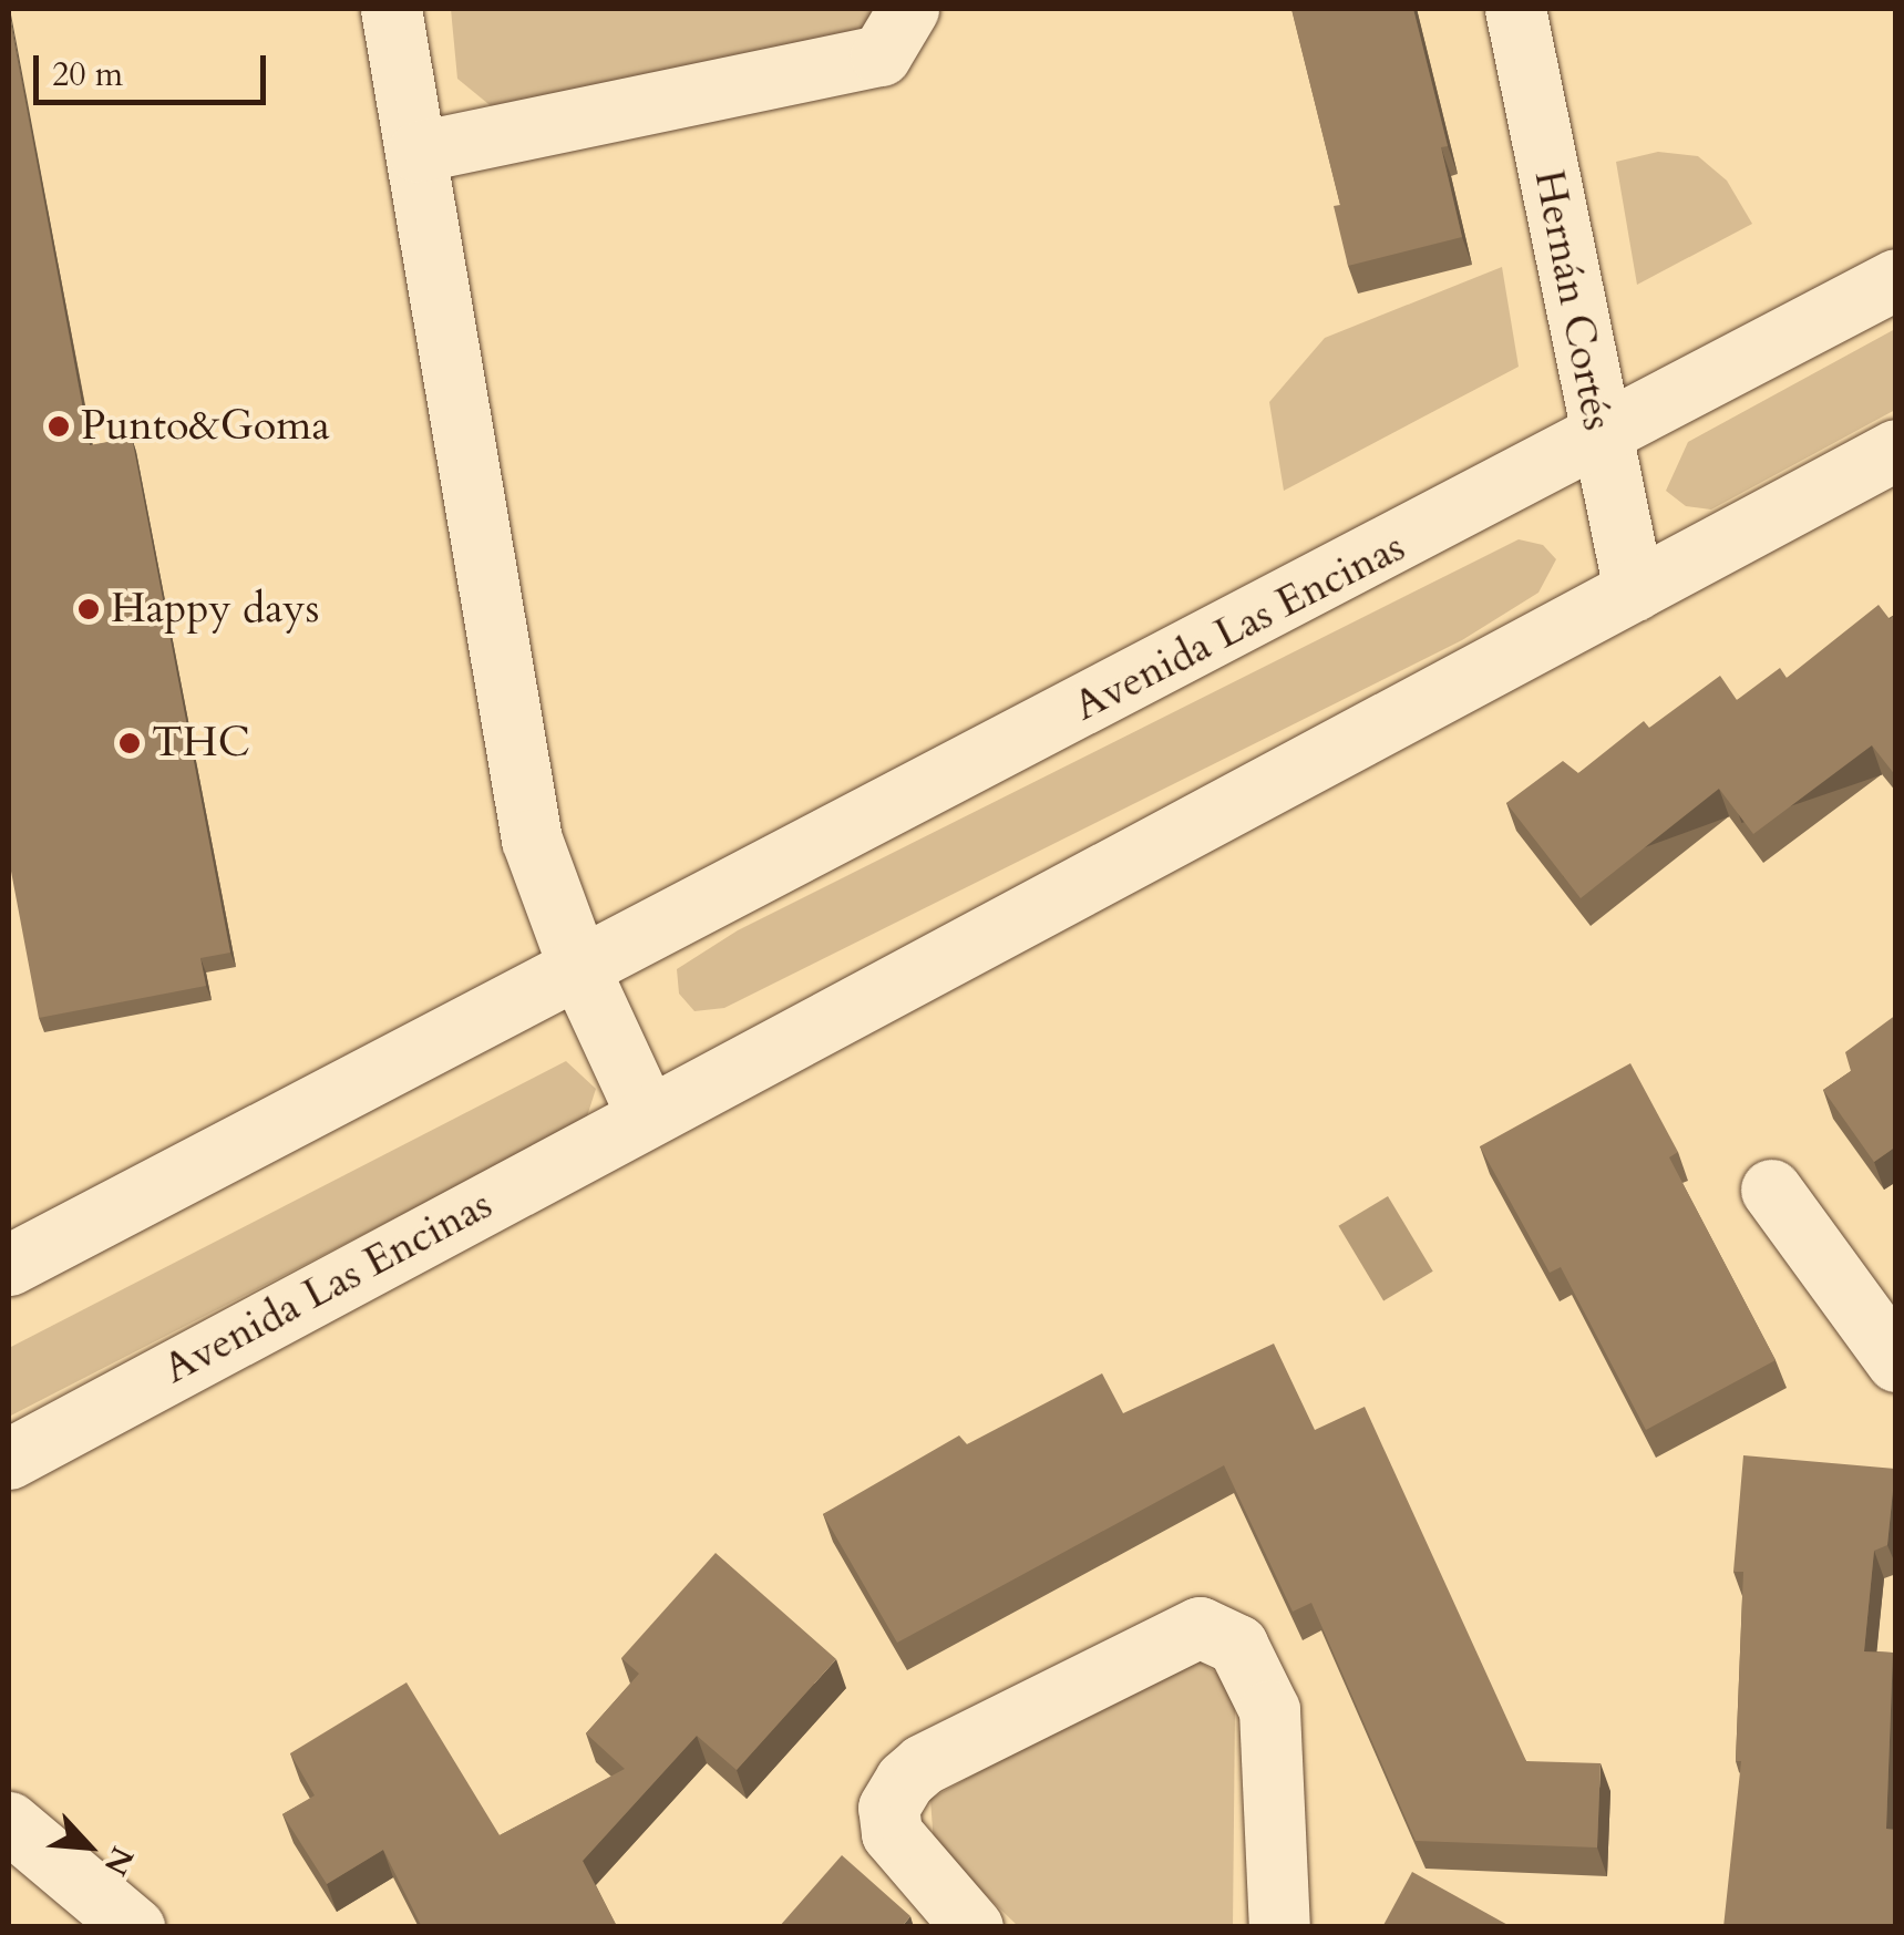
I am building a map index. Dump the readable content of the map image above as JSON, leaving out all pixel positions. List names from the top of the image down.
{
  "streets": {
    "street": ["Hernán Cortés", "Avenida Las Encinas"]
  },
  "crossings": [
    ["Hernán Cortés", "Avenida Las Encinas"]
  ],
  "places": ["Punto&Goma", "Happy days", "THC"],
  "scale_bar": "20 m",
  "north": "bottom right"
}
